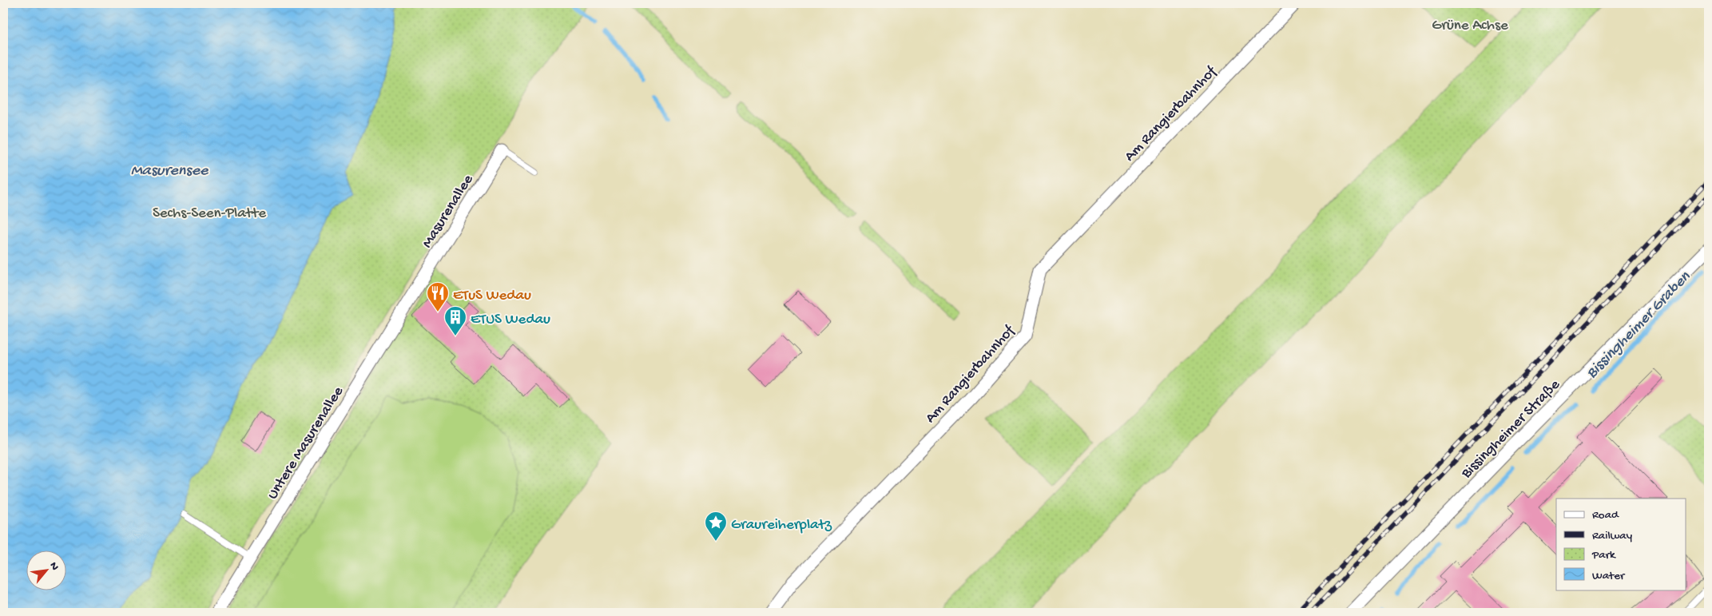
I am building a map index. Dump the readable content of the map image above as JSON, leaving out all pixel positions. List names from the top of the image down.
{
  "streets": {
    "street": [
      "Am Rangierbahnhof",
      "Masurenallee",
      "Bissingheimer Straße",
      "Untere Masurenallee"
    ]
  },
  "crossings": [
    ["Masurenallee", "Untere Masurenallee"]
  ],
  "water": ["Masurensee", "Bissingheimer Graben"],
  "parks": ["Grüne Achse", "Sechs-Seen-Platte"],
  "places": {
    "restaurant": ["ETuS Wedau"],
    "building": ["ETUS Wedau"],
    "place": ["Graureiherplatz"]
  },
  "legend": [
    "Road",
    "Railway",
    "Park",
    "Water"
  ],
  "north": "top right"
}
